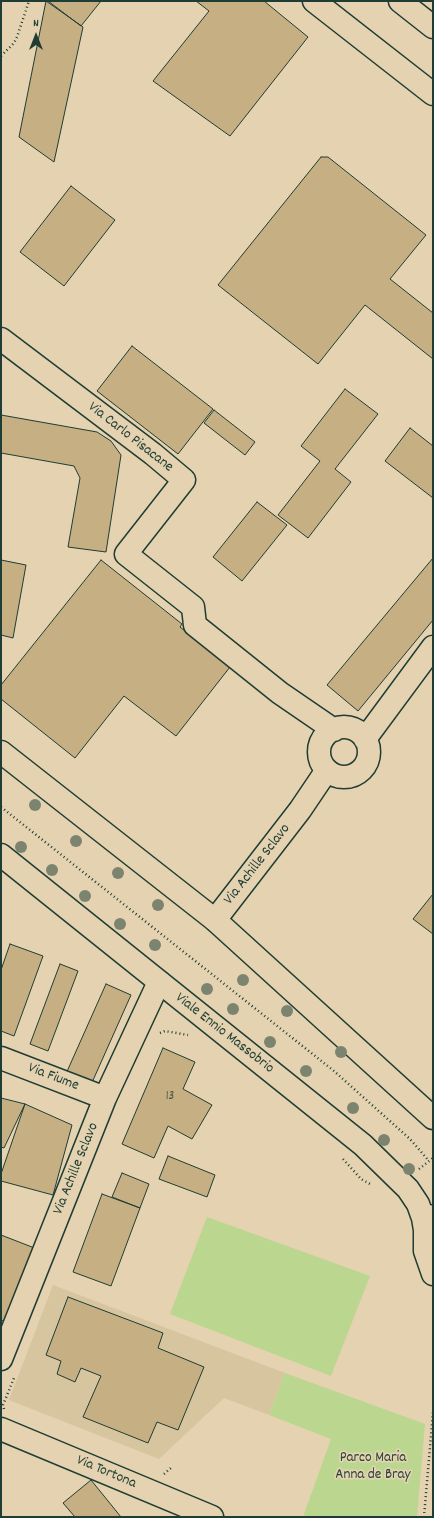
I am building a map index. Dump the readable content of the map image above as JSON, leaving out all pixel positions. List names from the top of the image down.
{
  "streets": {
    "street": [
      "Via Carlo Pisacane",
      "Via Achille Sclavo",
      "Viale Ennio Massobrio",
      "Via Fiume",
      "Via Tortona"
    ]
  },
  "crossings": [
    ["Via Carlo Pisacane", "Via Achille Sclavo"],
    ["Via Achille Sclavo", "Viale Ennio Massobrio"],
    ["Via Achille Sclavo", "Via Fiume"]
  ],
  "parks": ["Parco Maria Anna de Bray"],
  "house_numbers": ["13"],
  "north": "top"
}
